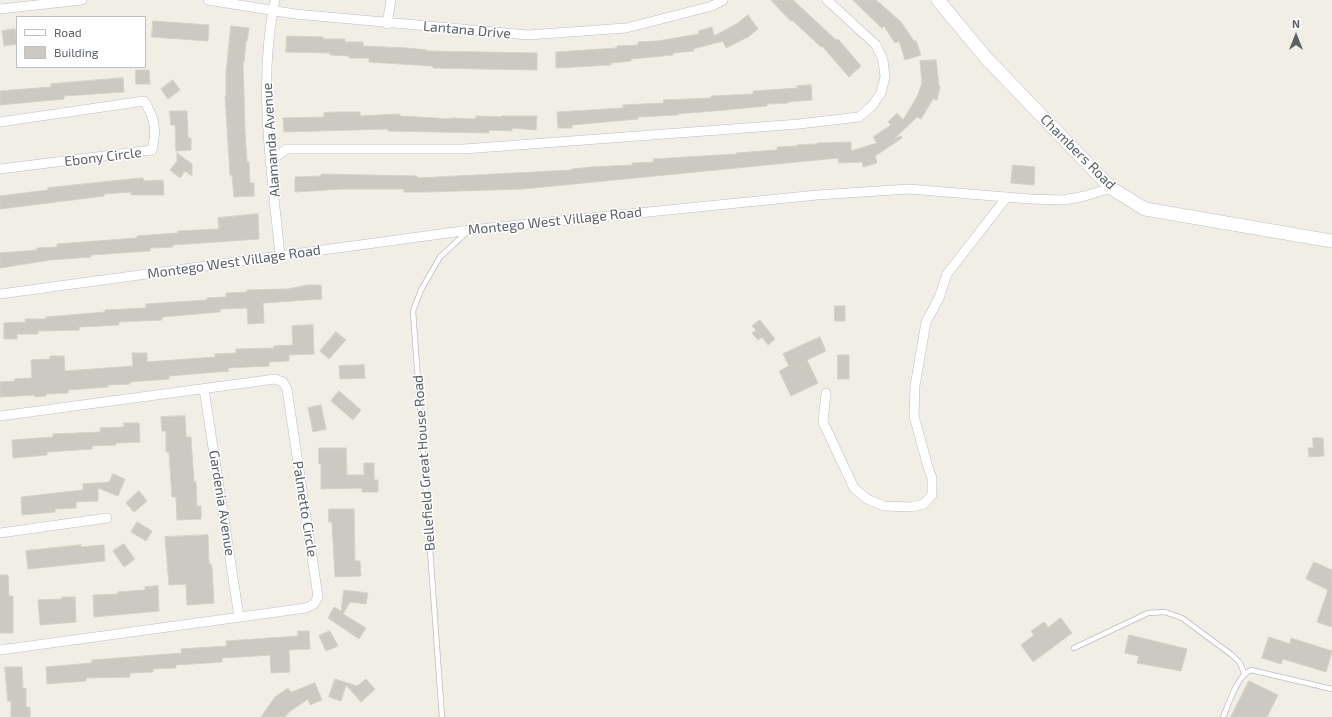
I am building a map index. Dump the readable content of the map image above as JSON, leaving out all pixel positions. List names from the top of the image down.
{
  "streets": {
    "street": [
      "Lantana Drive",
      "Alamanda Avenue",
      "Chambers Road",
      "Ebony Circle",
      "Montego West Village Road",
      "Gardenia Avenue",
      "Palmetto Circle"
    ],
    "lane": ["Bellefield Great House Road"]
  },
  "crossings": [
    ["Lantana Drive", "Alamanda Avenue"],
    ["Alamanda Avenue", "Montego West Village Road"],
    ["Chambers Road", "Montego West Village Road"],
    ["Montego West Village Road", "Bellefield Great House Road"],
    ["Gardenia Avenue", "Palmetto Circle"]
  ],
  "legend": ["Road", "Building"],
  "north": "top"
}
